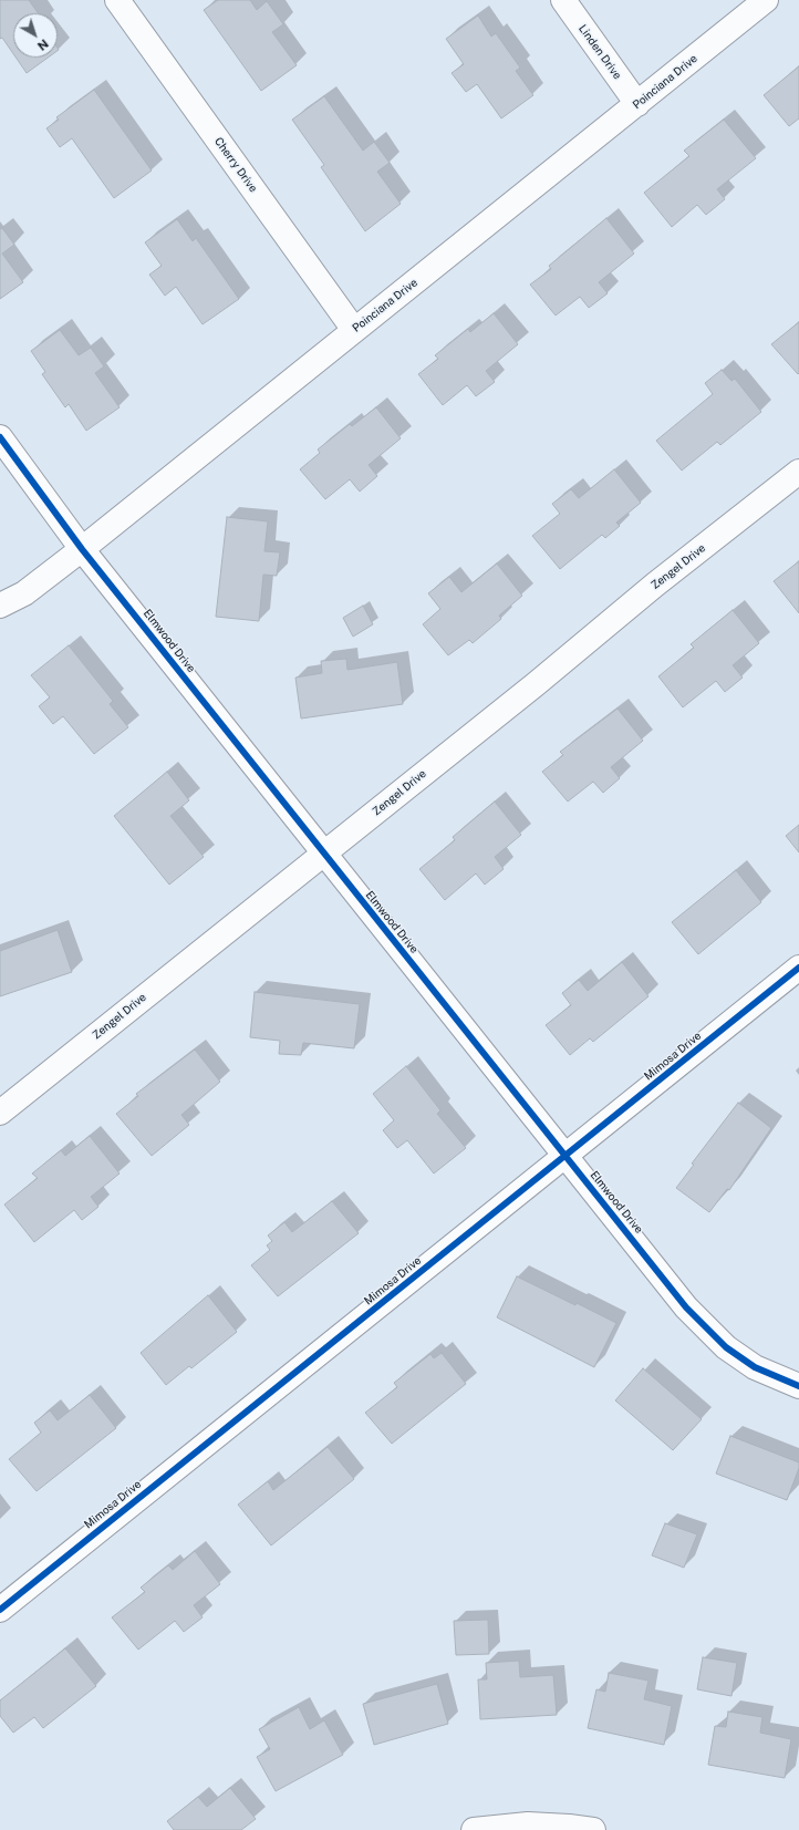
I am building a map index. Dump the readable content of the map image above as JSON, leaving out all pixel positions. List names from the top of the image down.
{
  "streets": {
    "street": [
      "Linden Drive",
      "Poinciana Drive",
      "Cherry Drive",
      "Zengel Drive",
      "Elmwood Drive",
      "Mimosa Drive"
    ]
  },
  "crossings": [
    ["Linden Drive", "Poinciana Drive"],
    ["Poinciana Drive", "Cherry Drive"],
    ["Poinciana Drive", "Elmwood Drive"],
    ["Zengel Drive", "Elmwood Drive"],
    ["Elmwood Drive", "Mimosa Drive"]
  ],
  "north": "bottom right"
}
